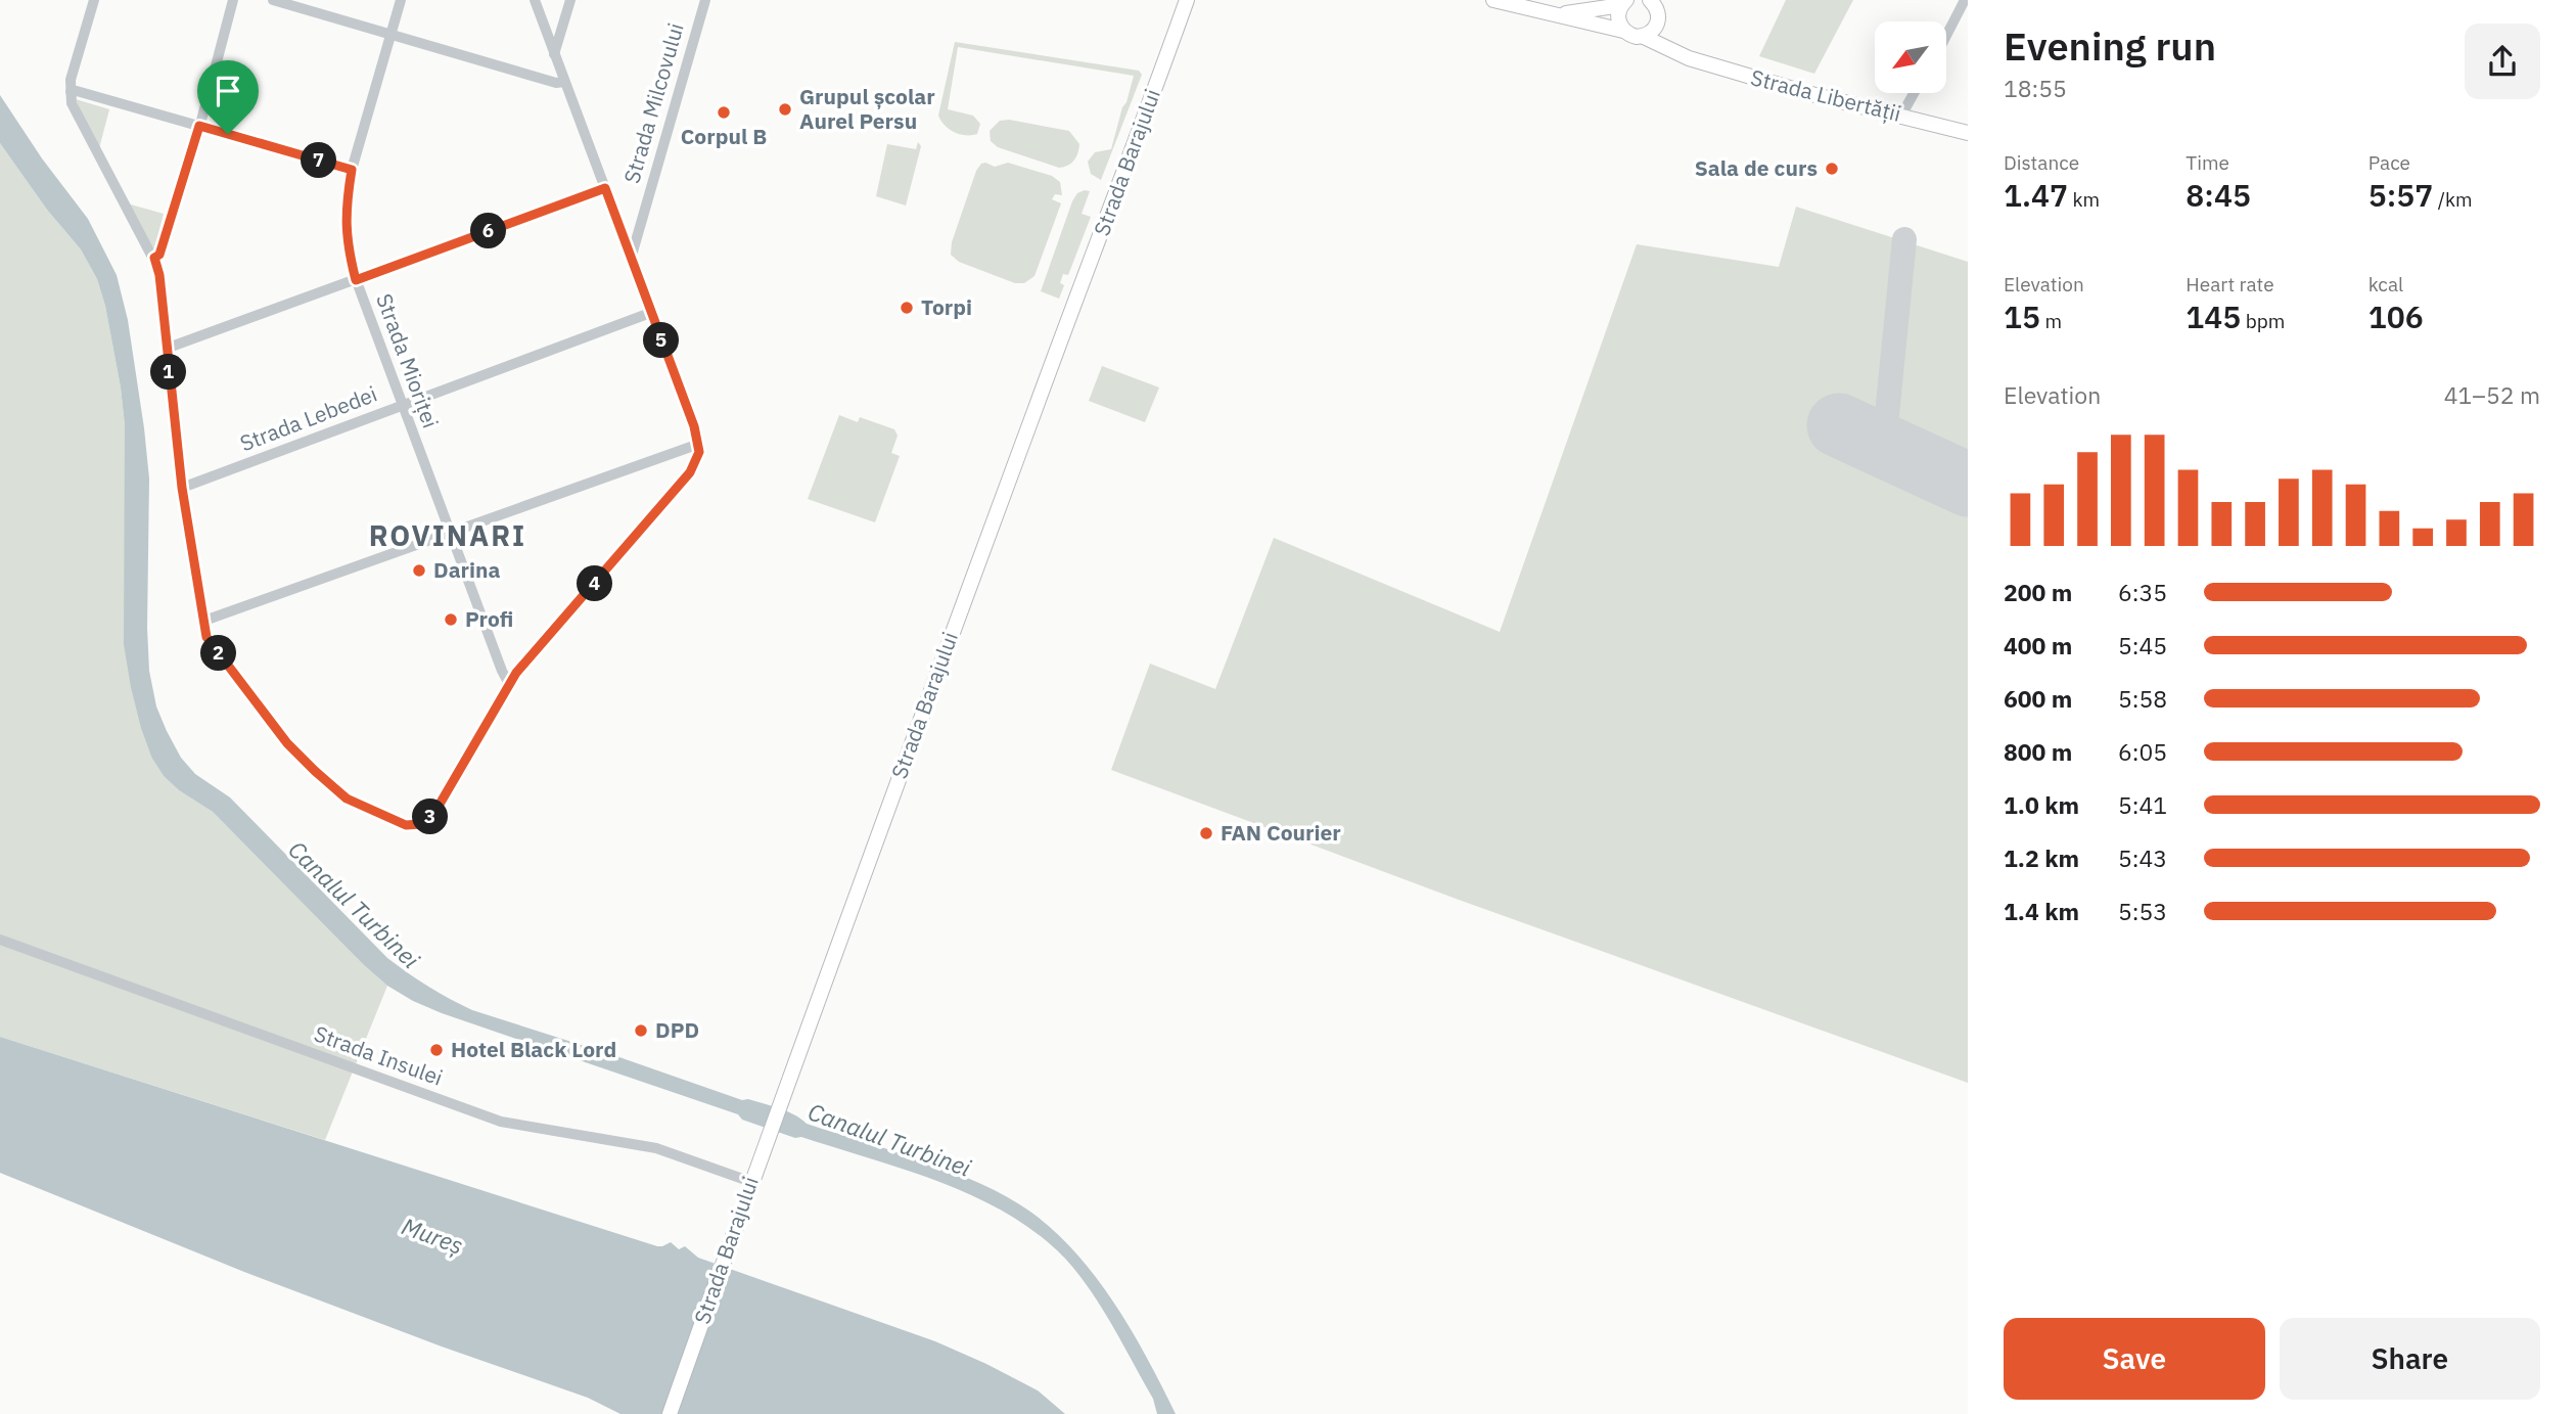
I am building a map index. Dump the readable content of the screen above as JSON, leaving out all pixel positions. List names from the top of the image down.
{
  "streets": {
    "main road": ["Strada Libertății", "Strada Barajului"],
    "street": [
      "Strada Milcovului",
      "Strada Mioriței",
      "Strada Lebedei",
      "Strada Insulei"
    ]
  },
  "crossings": [
    ["Strada Barajului", "Strada Insulei"],
    ["Strada Mioriței", "Strada Lebedei"]
  ],
  "districts": ["ROVINARI"],
  "water": ["Canalul Turbinei", "Mureș"],
  "places": [
    "Grupul școlar Aurel Persu",
    "Corpul B",
    "Sala de curs",
    "Torpi",
    "Darina",
    "Profi",
    "FAN Courier",
    "DPD",
    "Hotel Black Lord"
  ],
  "north": "bottom left",
  "page": {
    "heading": ["Evening run", "18:55"],
    "stats": [
      ["Distance", "1.47 km"],
      ["Time", "8:45"],
      ["Pace", "5:57 /km"],
      ["Elevation", "15 m"],
      ["Heart rate", "145 bpm"],
      ["kcal", "106"]
    ],
    "pins": [
      "7",
      "6",
      "5",
      "1",
      "4",
      "2",
      "3"
    ],
    "chart": ["Elevation", "41–52 m"],
    "list": [
      {
        "name": "200 m",
        "note": "6:35"
      },
      {
        "name": "400 m",
        "note": "5:45"
      },
      {
        "name": "600 m",
        "note": "5:58"
      },
      {
        "name": "800 m",
        "note": "6:05"
      },
      {
        "name": "1.0 km",
        "note": "5:41"
      },
      {
        "name": "1.2 km",
        "note": "5:43"
      },
      {
        "name": "1.4 km",
        "note": "5:53"
      }
    ],
    "buttons": ["Save", "Share"]
  }
}
